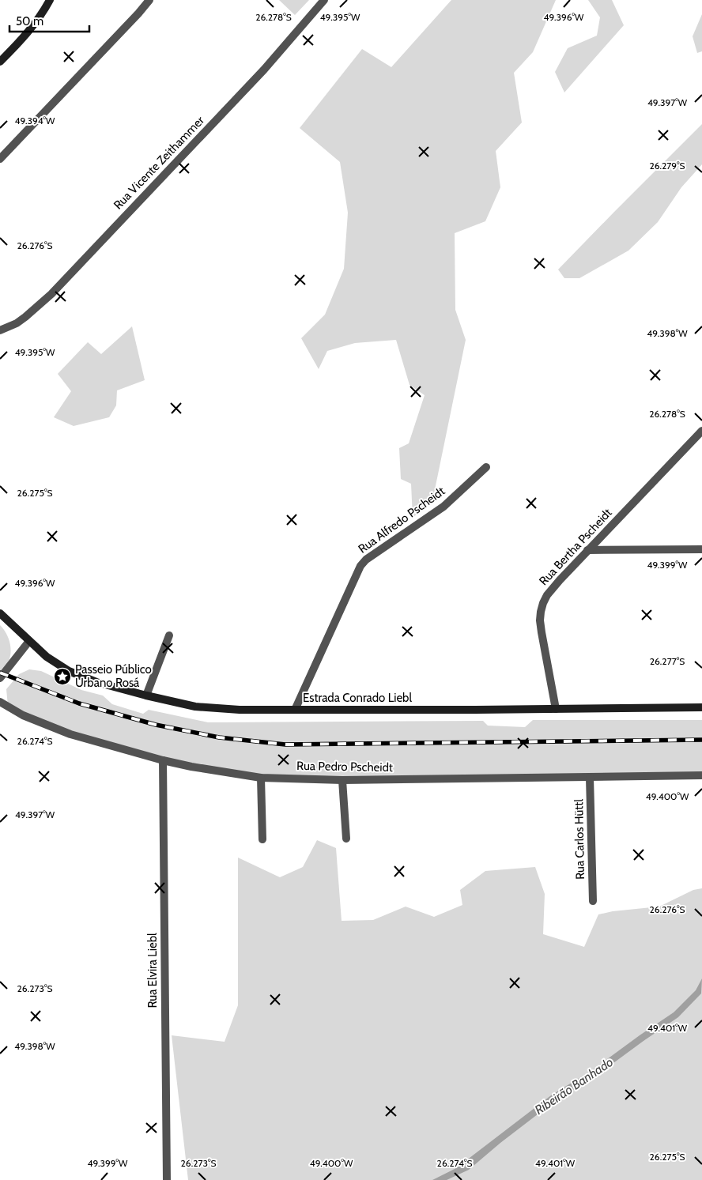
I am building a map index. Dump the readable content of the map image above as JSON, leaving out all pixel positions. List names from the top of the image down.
{
  "streets": {
    "main road": ["Estrada Conrado Liebl"],
    "street": [
      "Rua Vicente Zeithammer",
      "Rua Alfredo Pscheidt",
      "Rua Bertha Pscheidt",
      "Rua Pedro Pscheidt",
      "Rua Carlos Hüttl",
      "Rua Elvira Liebl"
    ]
  },
  "crossings": [
    ["Rua Alfredo Pscheidt", "Estrada Conrado Liebl"],
    ["Rua Bertha Pscheidt", "Estrada Conrado Liebl"],
    ["Rua Pedro Pscheidt", "Rua Carlos Hüttl"],
    ["Rua Pedro Pscheidt", "Rua Elvira Liebl"]
  ],
  "water": ["Ribeirão Banhado"],
  "places": {
    "place": ["Passeio Público Urbano Rosá"]
  },
  "scale_bar": "50 m",
  "coordinates": [
    "26.278°S",
    "49.395°W",
    "49.396°W",
    "49.397°W",
    "49.394°W",
    "26.279°S",
    "26.276°S",
    "49.398°W",
    "26.275°S",
    "49.399°W",
    "26.277°S",
    "26.274°S",
    "49.400°W",
    "26.273°S",
    "49.401°W"
  ]
}
